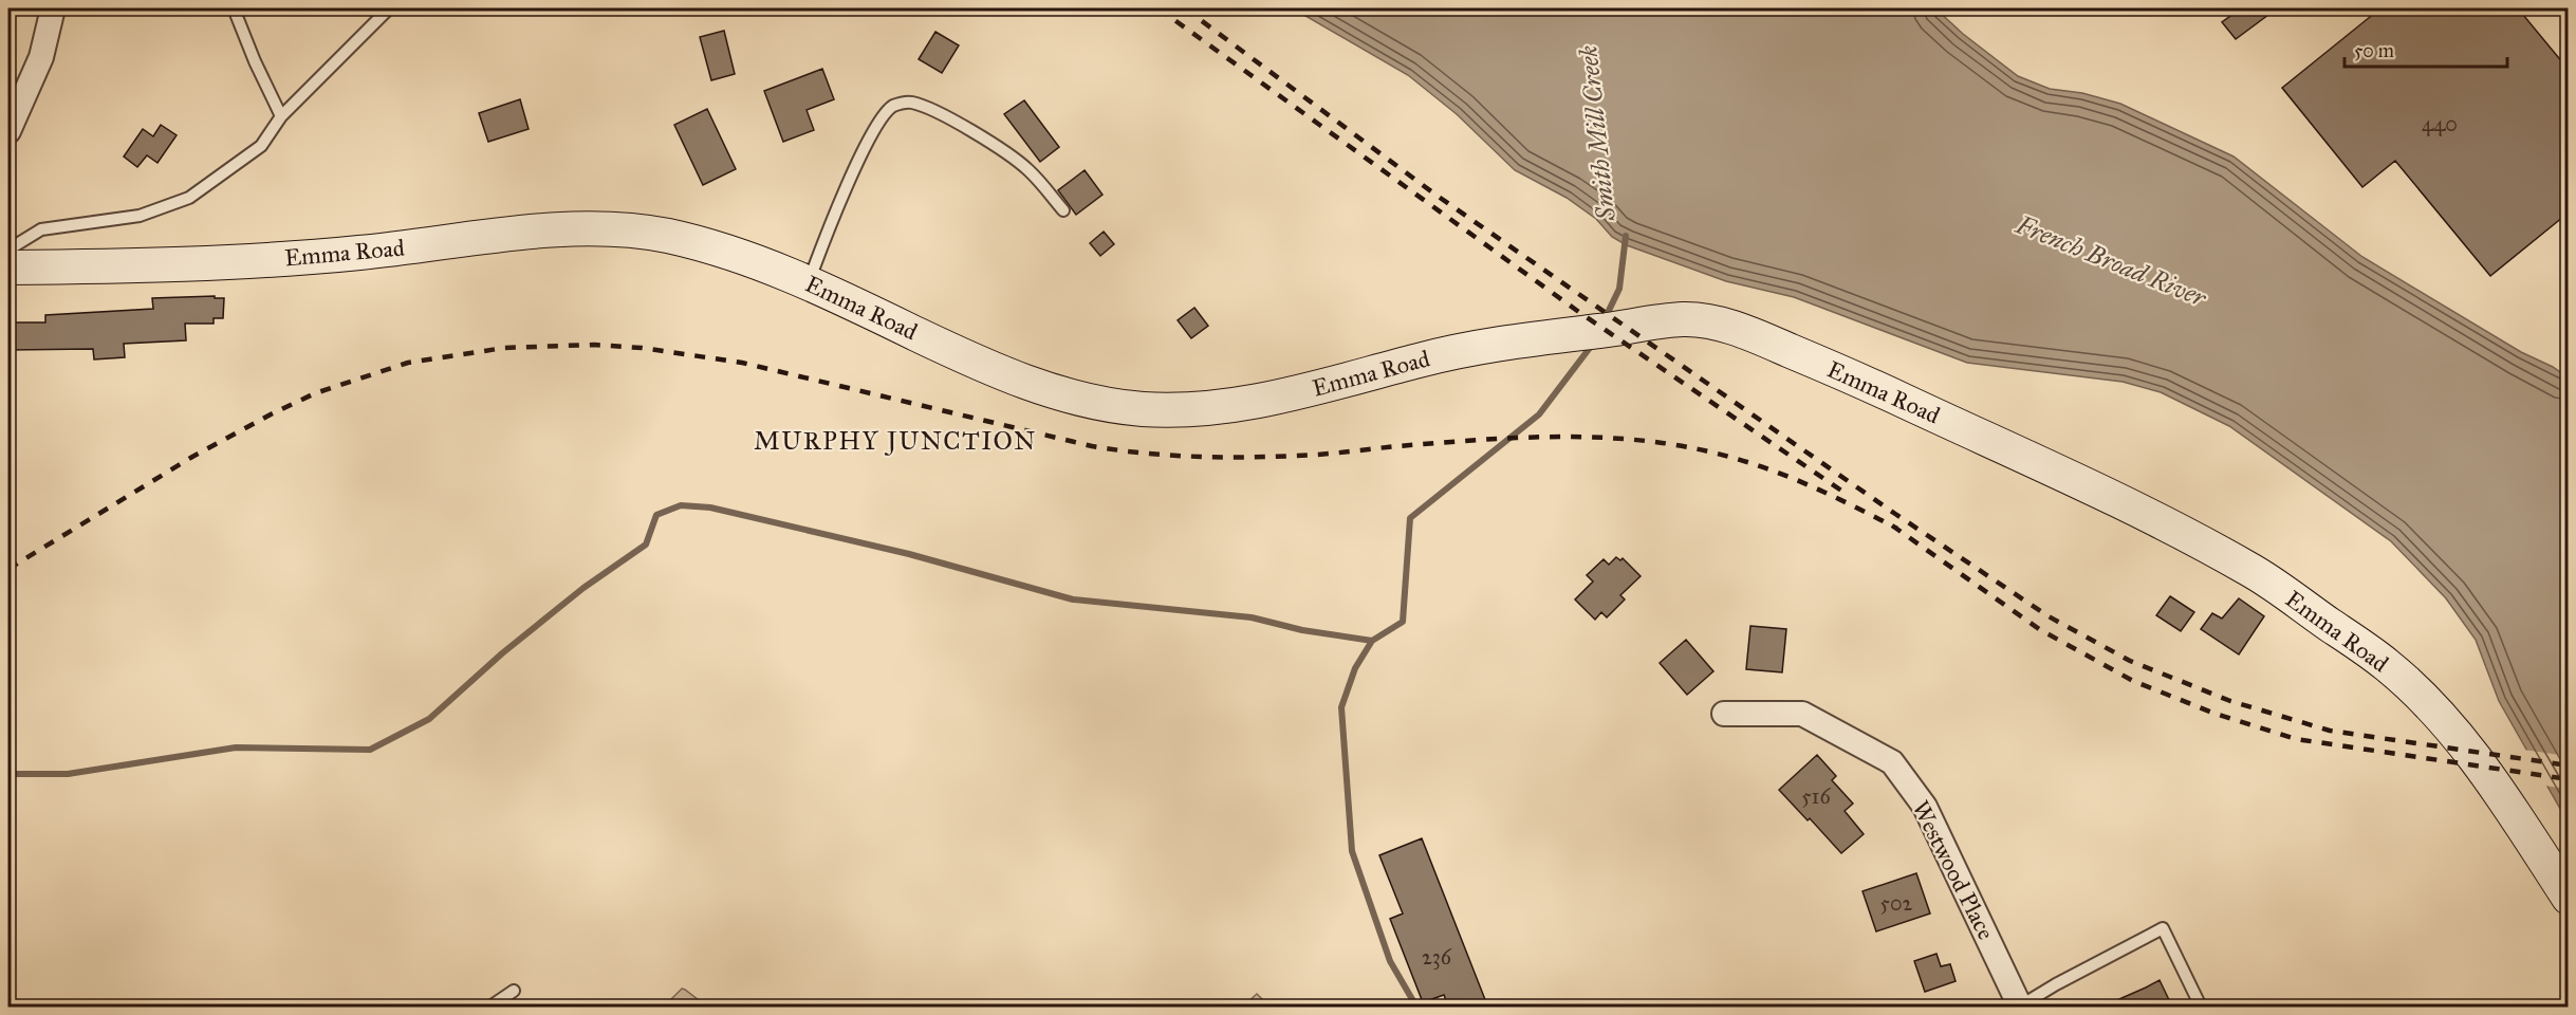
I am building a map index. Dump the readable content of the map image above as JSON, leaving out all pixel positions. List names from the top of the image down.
{
  "streets": {
    "street": ["Emma Road", "Westwood Place"]
  },
  "districts": ["MURPHY JUNCTION"],
  "water": ["Smith Mill Creek", "French Broad River"],
  "house_numbers": [
    "440",
    "516",
    "502",
    "236"
  ],
  "scale_bar": "50 m"
}
